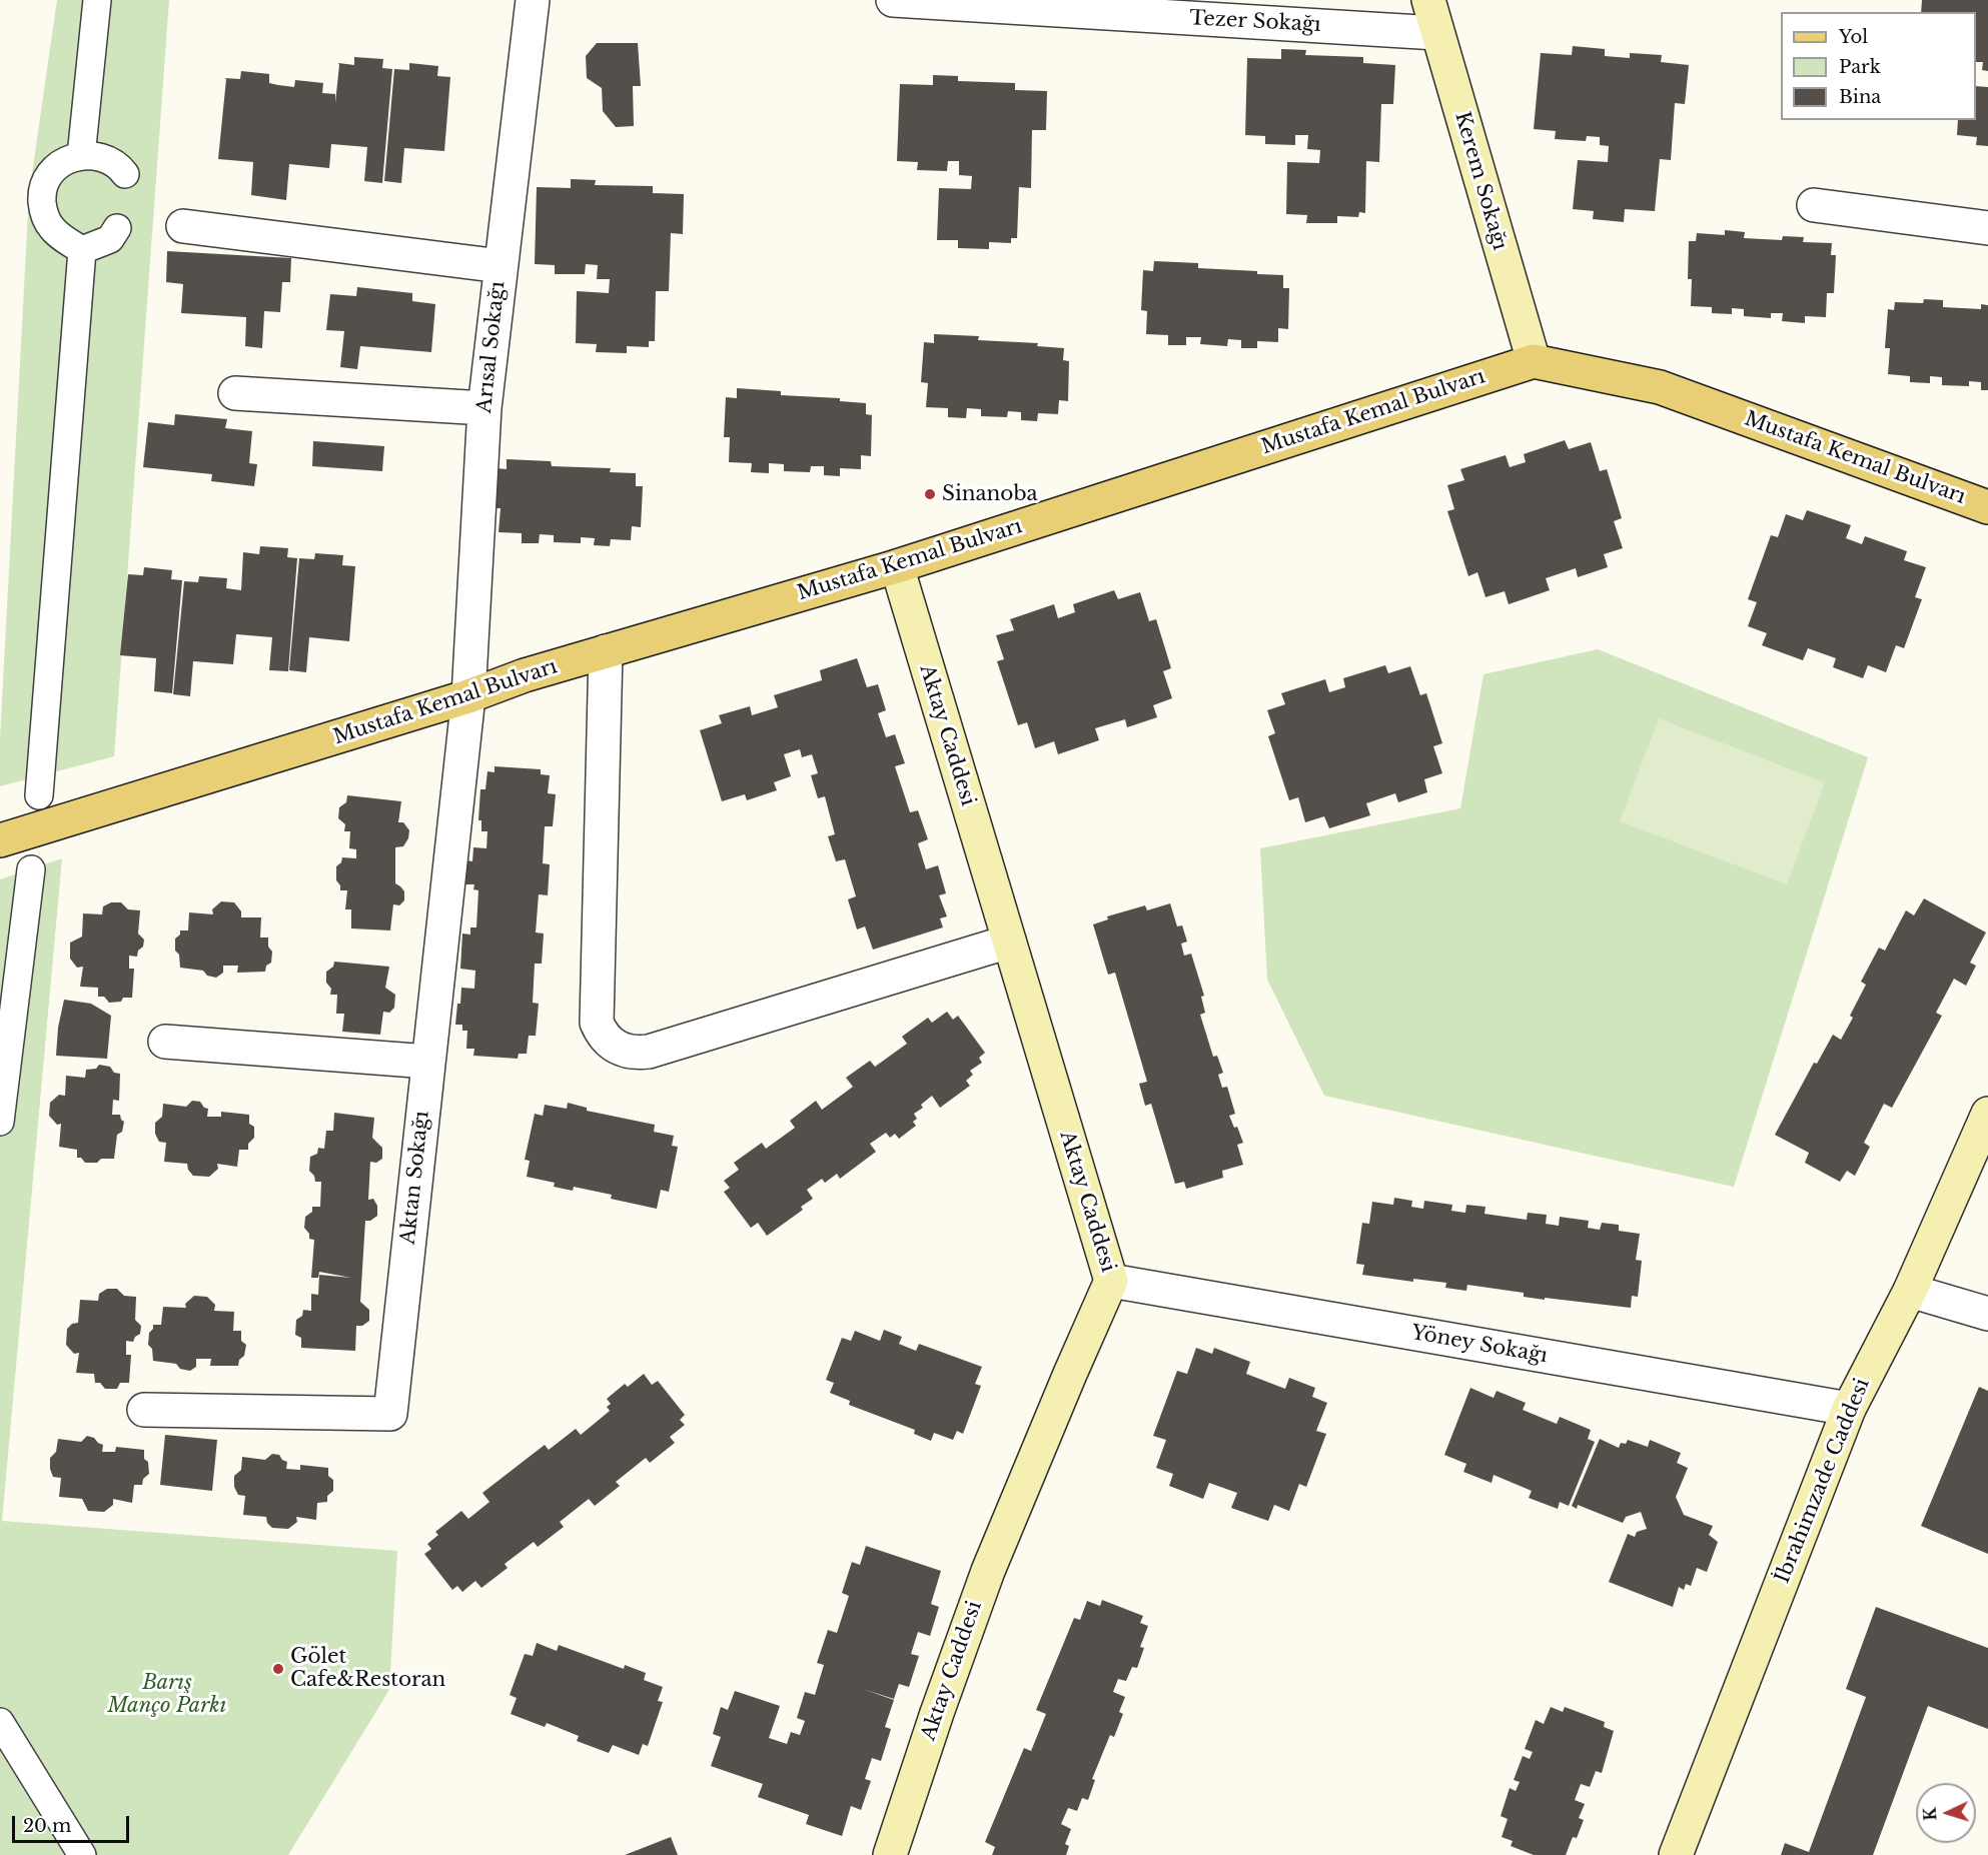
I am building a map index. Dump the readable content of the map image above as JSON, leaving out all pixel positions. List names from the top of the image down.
{
  "streets": {
    "main road": [
      "Kerem Sokağı",
      "Mustafa Kemal Bulvarı",
      "Aktay Caddesi",
      "İbrahimzade Caddesi"
    ],
    "street": [
      "Tezer Sokağı",
      "Arısal Sokağı",
      "Aktan Sokağı",
      "Yöney Sokağı"
    ]
  },
  "crossings": [
    ["Tezer Sokağı", "Kerem Sokağı"],
    ["Kerem Sokağı", "Mustafa Kemal Bulvarı"],
    ["Arısal Sokağı", "Mustafa Kemal Bulvarı"],
    ["Arısal Sokağı", "Aktan Sokağı"],
    ["Mustafa Kemal Bulvarı", "Aktay Caddesi"],
    ["Mustafa Kemal Bulvarı", "Aktan Sokağı"],
    ["Aktay Caddesi", "Yöney Sokağı"],
    ["Yöney Sokağı", "İbrahimzade Caddesi"]
  ],
  "parks": ["Barış Manço Parkı"],
  "places": ["Sinanoba", "Gölet Cafe&Restoran"],
  "legend": ["Yol", "Park", "Bina"],
  "scale_bar": "20 m",
  "north": "left"
}
